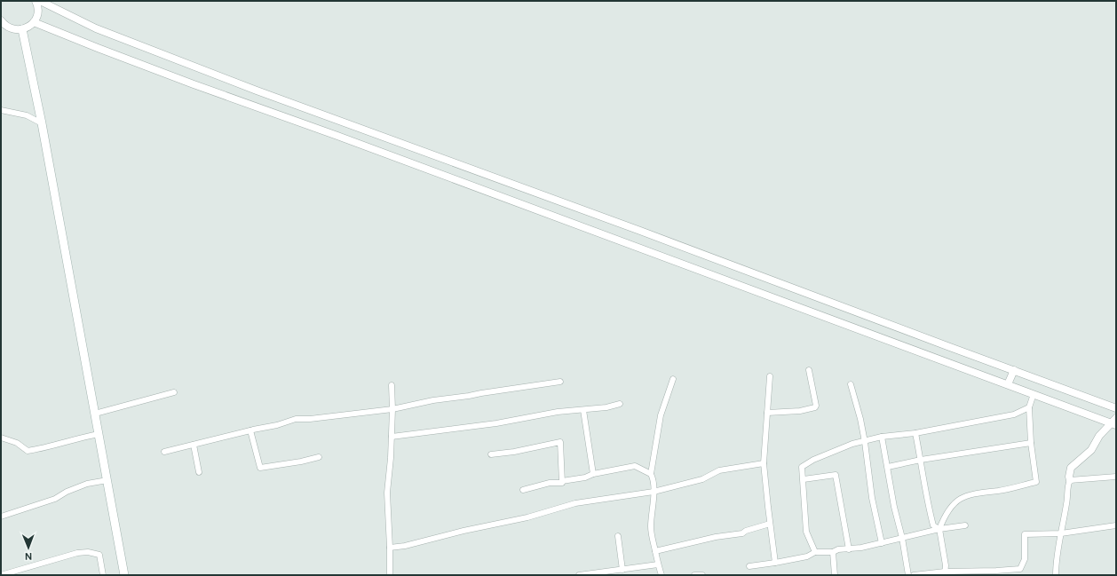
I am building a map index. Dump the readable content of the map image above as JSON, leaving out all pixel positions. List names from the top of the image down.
{
  "north": "bottom"
}
